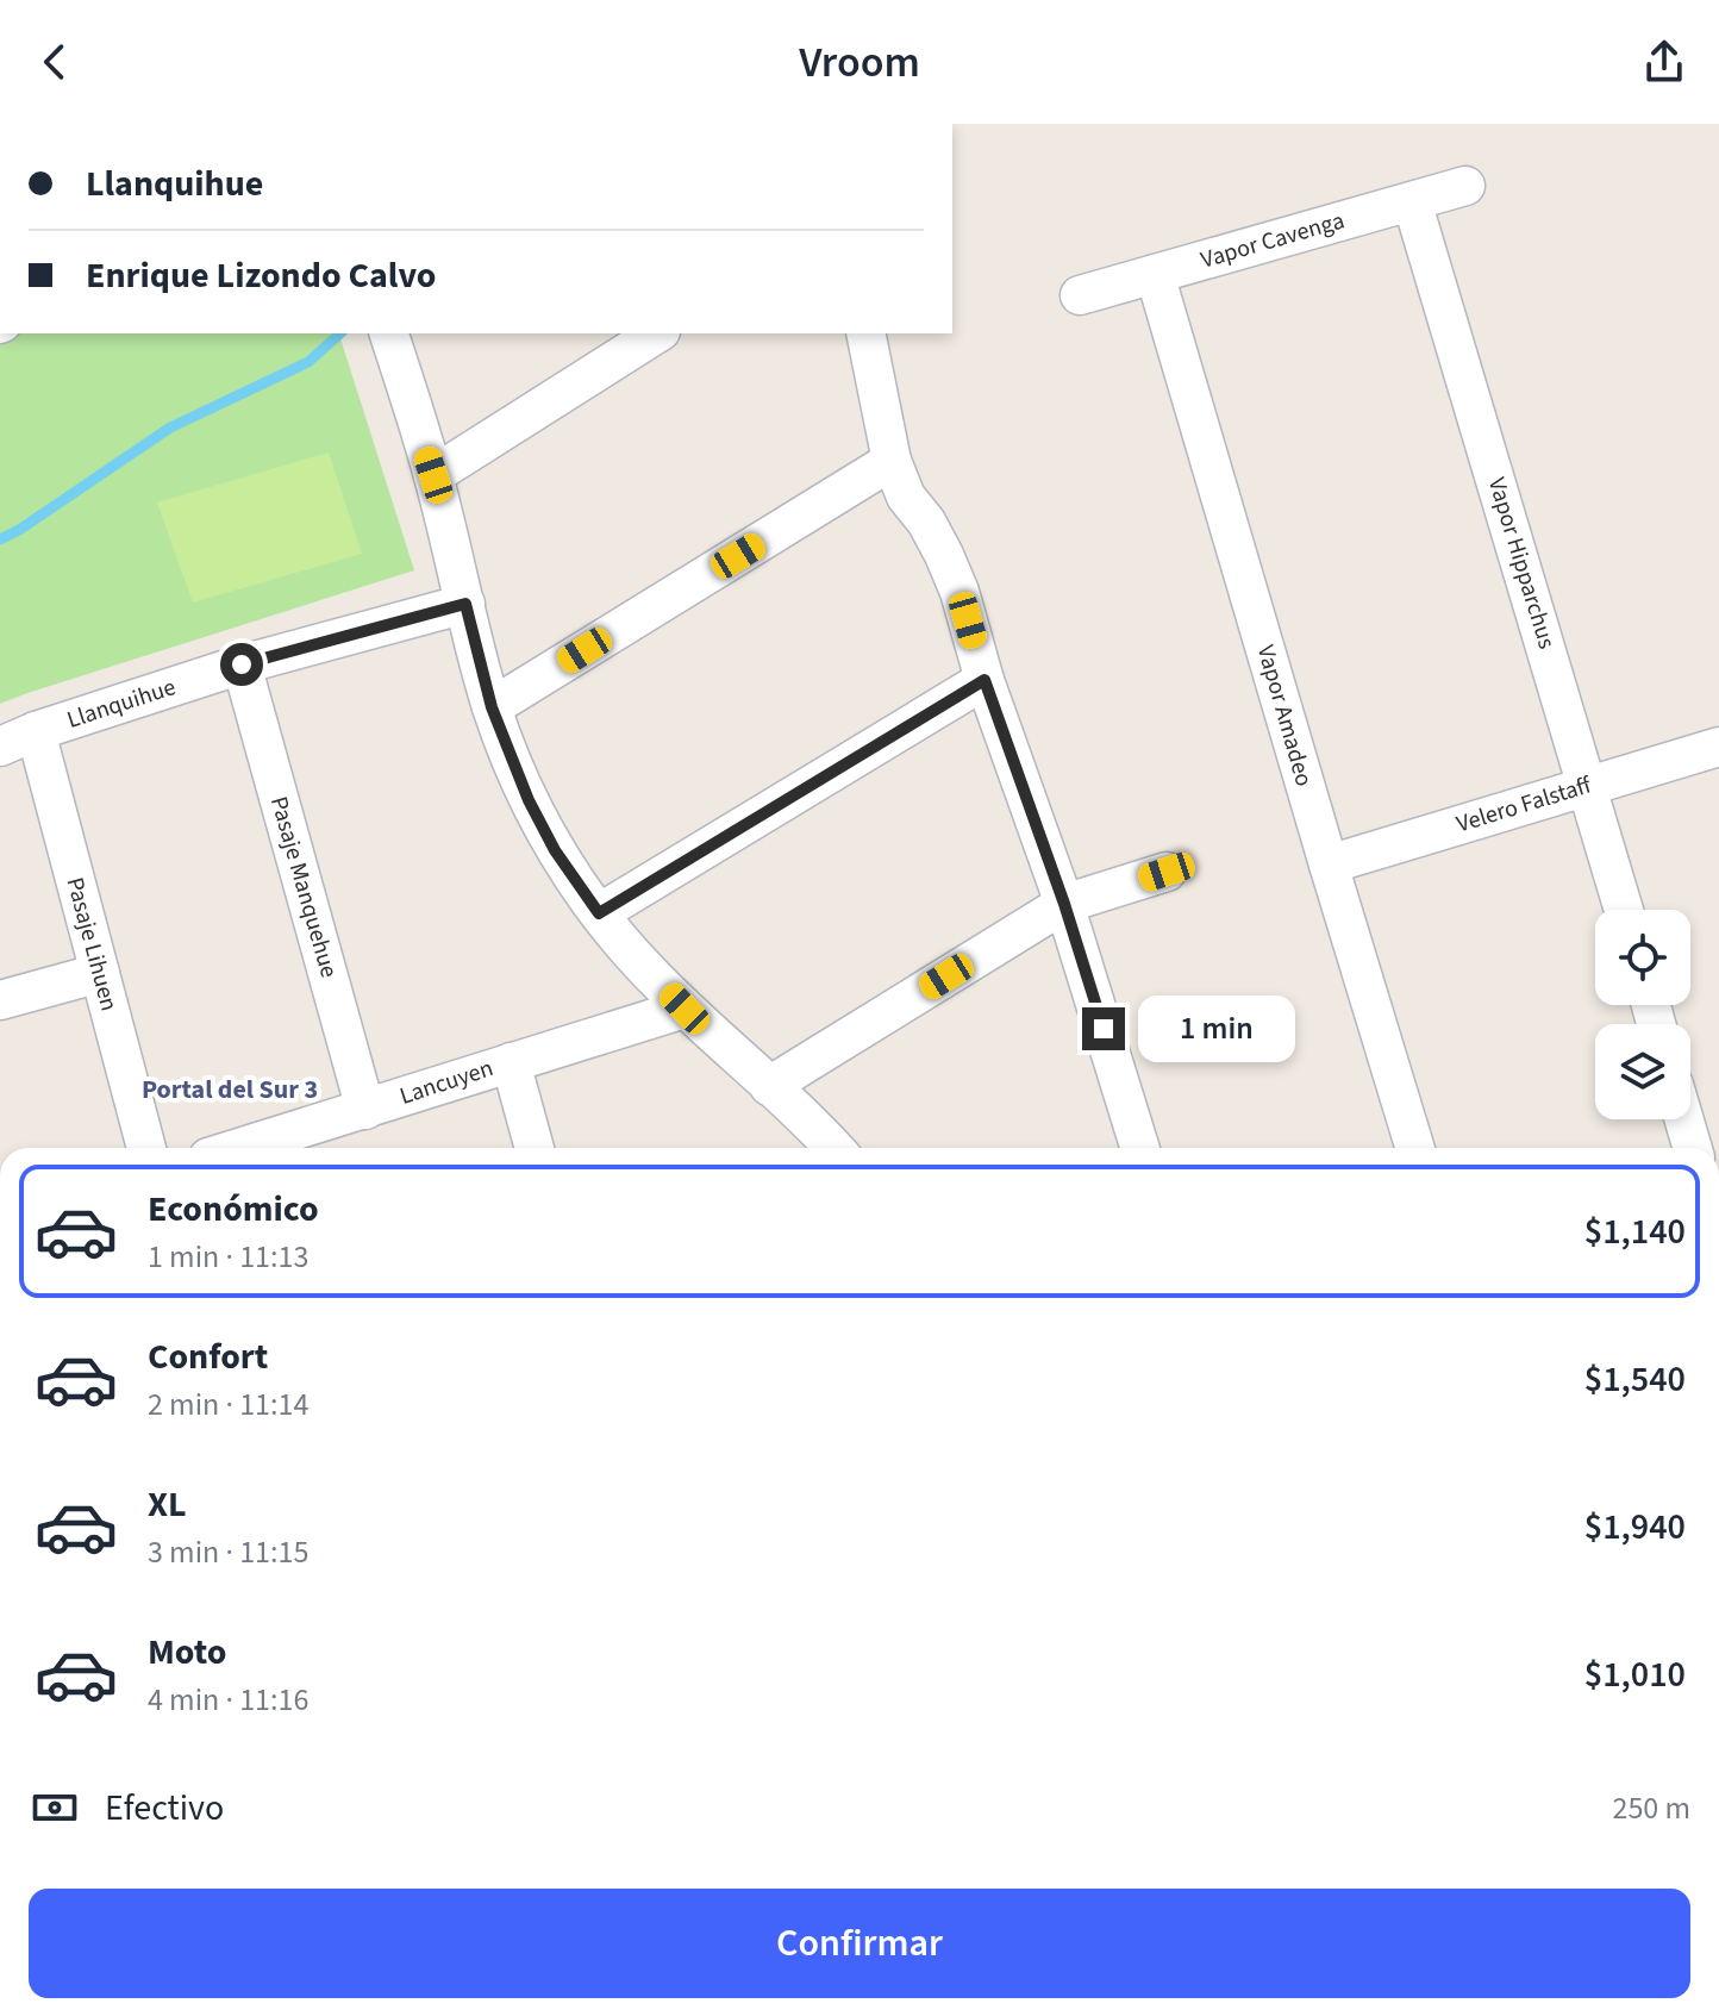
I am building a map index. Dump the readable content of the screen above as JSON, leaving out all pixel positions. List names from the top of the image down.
{
  "streets": {
    "street": [
      "Vapor Cavenga",
      "Vapor Hipparchus",
      "Llanquihue",
      "Vapor Amadeo",
      "Velero Falstaff",
      "Pasaje Manquehue",
      "Pasaje Lihuen",
      "Lancuyen"
    ]
  },
  "crossings": [
    ["Vapor Cavenga", "Vapor Hipparchus"],
    ["Vapor Cavenga", "Vapor Amadeo"],
    ["Vapor Hipparchus", "Velero Falstaff"],
    ["Llanquihue", "Pasaje Manquehue"],
    ["Llanquihue", "Pasaje Lihuen"],
    ["Vapor Amadeo", "Velero Falstaff"],
    ["Pasaje Manquehue", "Lancuyen"]
  ],
  "districts": ["Portal del Sur 3"],
  "page": {
    "header": "Vroom",
    "banner": ["Llanquihue", "Enrique Lizondo Calvo"],
    "bubble": "1 min",
    "list": [
      {
        "name": "Económico",
        "note": "1 min · 11:13",
        "value": "$1,140"
      },
      {
        "name": "Confort",
        "note": "2 min · 11:14",
        "value": "$1,540"
      },
      {
        "name": "XL",
        "note": "3 min · 11:15",
        "value": "$1,940"
      },
      {
        "name": "Moto",
        "note": "4 min · 11:16",
        "value": "$1,010"
      }
    ],
    "pay": ["Efectivo", "250 m"],
    "buttons": "Confirmar"
  }
}
